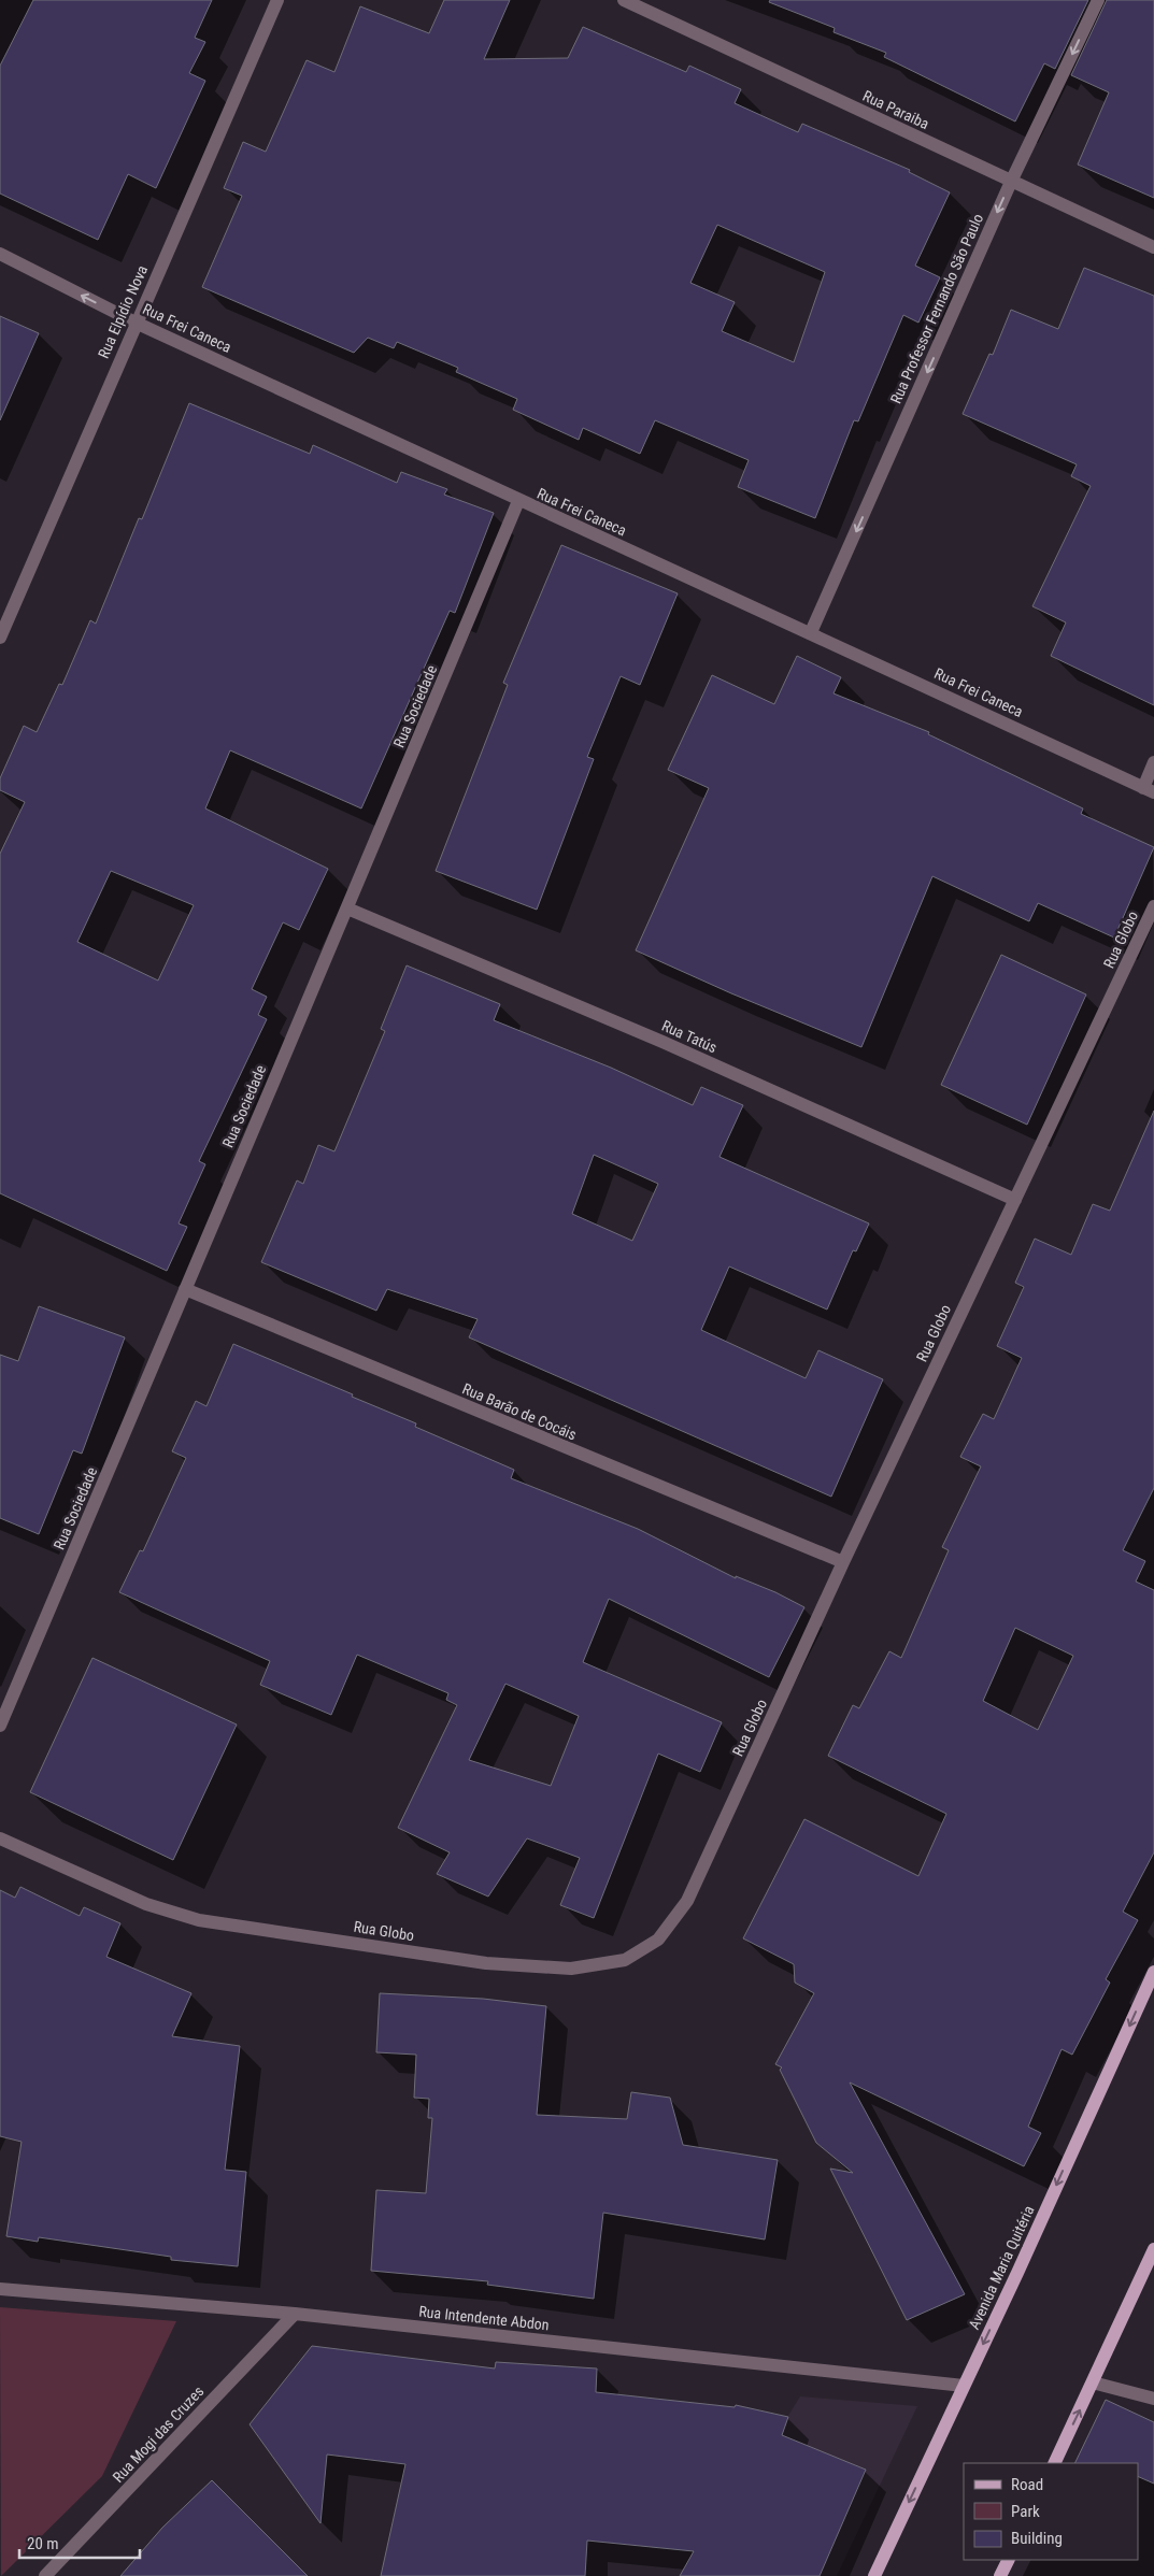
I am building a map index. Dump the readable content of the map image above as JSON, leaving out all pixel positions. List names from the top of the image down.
{
  "streets": {
    "main road": ["Avenida Maria Quitéria"],
    "street": [
      "Rua Paraiba",
      "Rua Professor Fernando São Paulo",
      "Rua Elpídio Nova",
      "Rua Frei Caneca",
      "Rua Sociedade",
      "Rua Globo",
      "Rua Tatús",
      "Rua Barão de Cocáis",
      "Rua Intendente Abdon",
      "Rua Mogi das Cruzes"
    ]
  },
  "crossings": [
    ["Rua Paraiba", "Rua Professor Fernando São Paulo"],
    ["Rua Professor Fernando São Paulo", "Rua Frei Caneca"],
    ["Rua Elpídio Nova", "Rua Frei Caneca"],
    ["Rua Frei Caneca", "Rua Sociedade"],
    ["Rua Sociedade", "Rua Tatús"],
    ["Rua Sociedade", "Rua Barão de Cocáis"],
    ["Rua Globo", "Rua Tatús"],
    ["Rua Globo", "Rua Barão de Cocáis"],
    ["Avenida Maria Quitéria", "Rua Intendente Abdon"],
    ["Rua Intendente Abdon", "Rua Mogi das Cruzes"]
  ],
  "one_way": ["Rua Professor Fernando São Paulo"],
  "legend": ["Road", "Park", "Building"],
  "scale_bar": "20 m"
}
